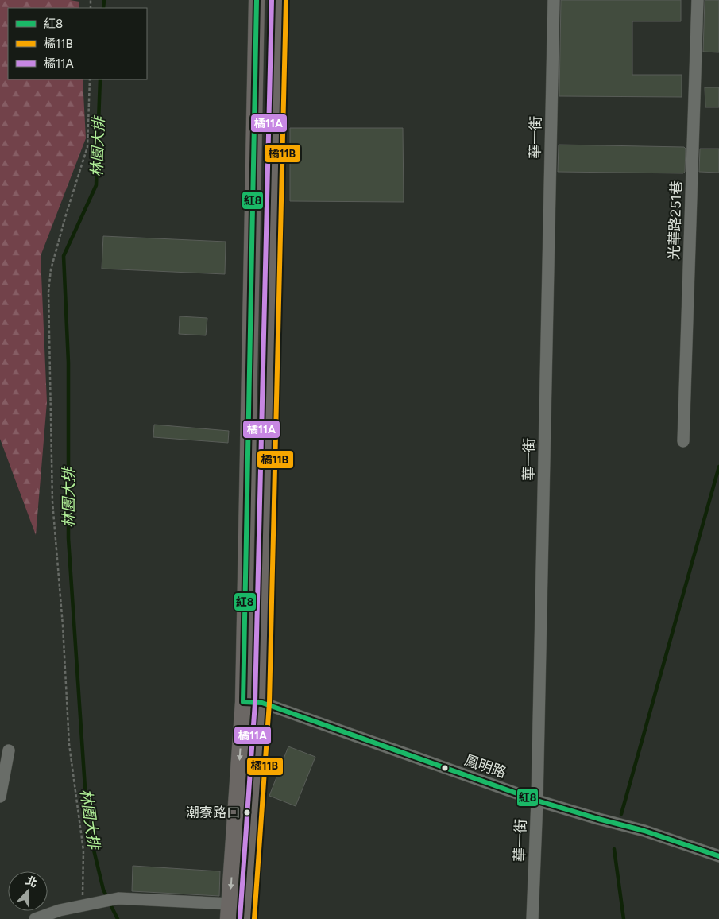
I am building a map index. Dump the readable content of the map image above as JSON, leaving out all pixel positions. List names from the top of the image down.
{
  "streets": {
    "street": ["華一街", "光華路251巷", "鳳明路"]
  },
  "crossings": [
    ["華一街", "鳳明路"]
  ],
  "water": ["林園大排"],
  "places": ["潮寮路口"],
  "lines": ["transit line 紅8", "transit line 橘11B", "transit line 橘11A"],
  "legend": ["紅8", "橘11B", "橘11A"],
  "north": "top"
}
